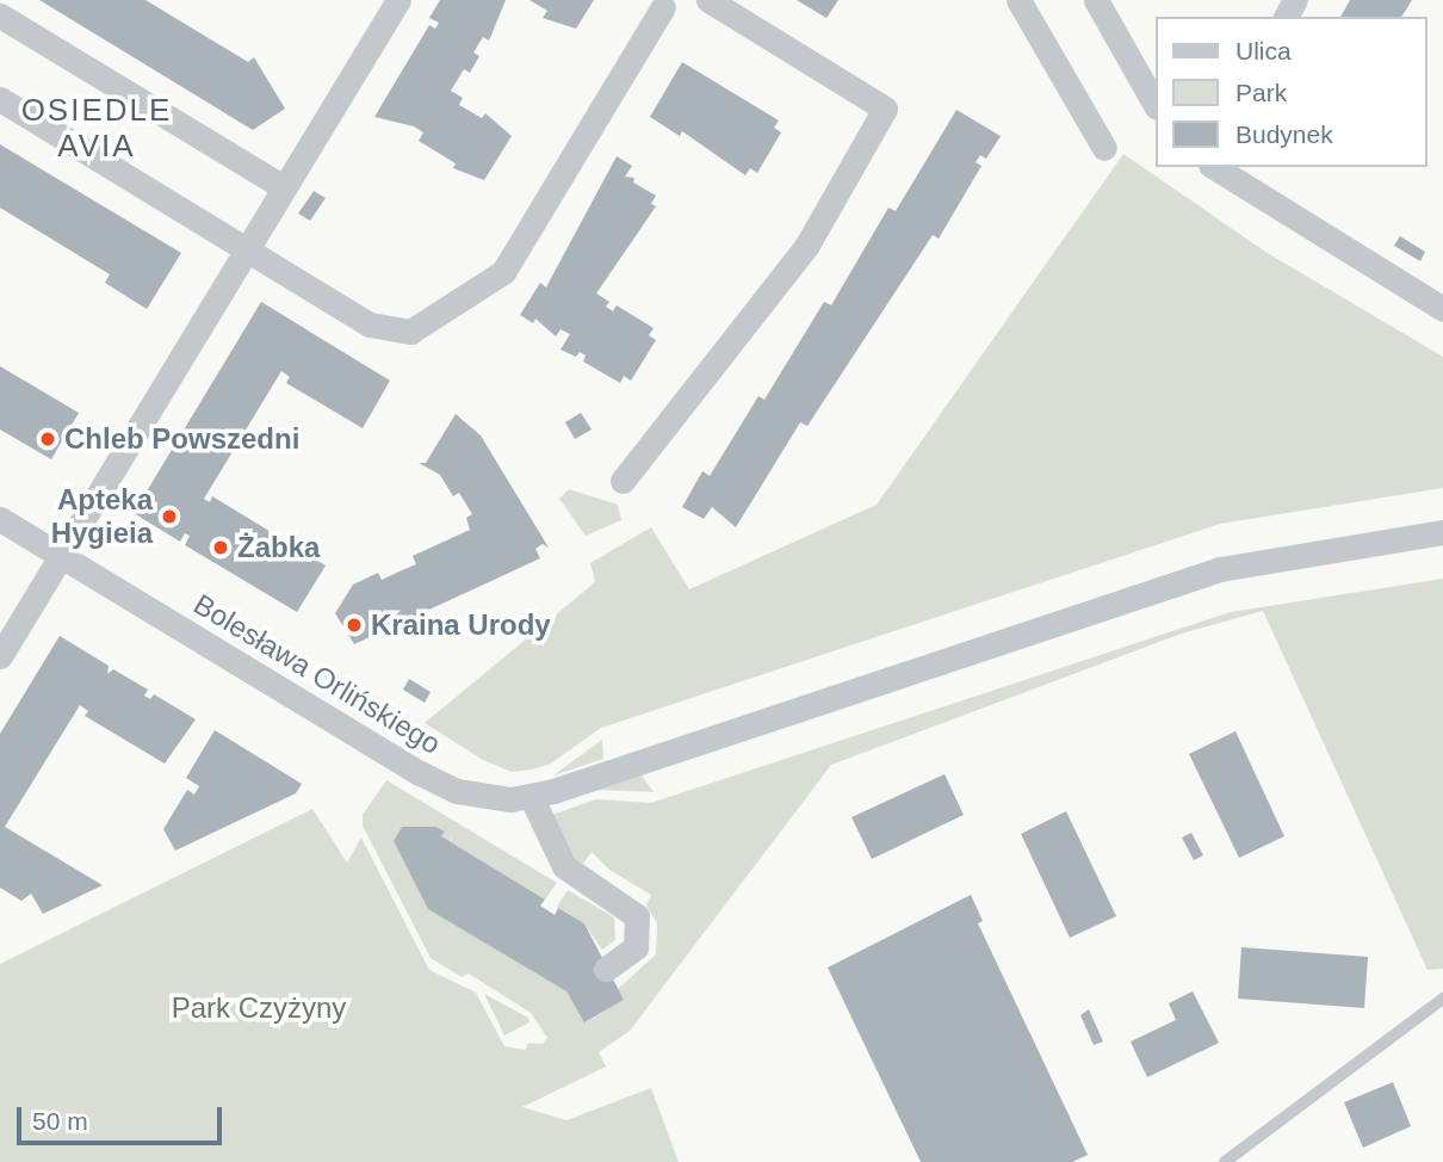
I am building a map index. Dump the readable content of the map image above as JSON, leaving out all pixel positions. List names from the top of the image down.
{
  "streets": {
    "street": ["Bolesława Orlińskiego"]
  },
  "districts": ["OSIEDLE AVIA"],
  "parks": ["Park Czyżyny"],
  "places": [
    "Chleb Powszedni",
    "Apteka Hygieia",
    "Żabka",
    "Kraina Urody"
  ],
  "legend": ["Ulica", "Park", "Budynek"],
  "scale_bar": "50 m"
}
